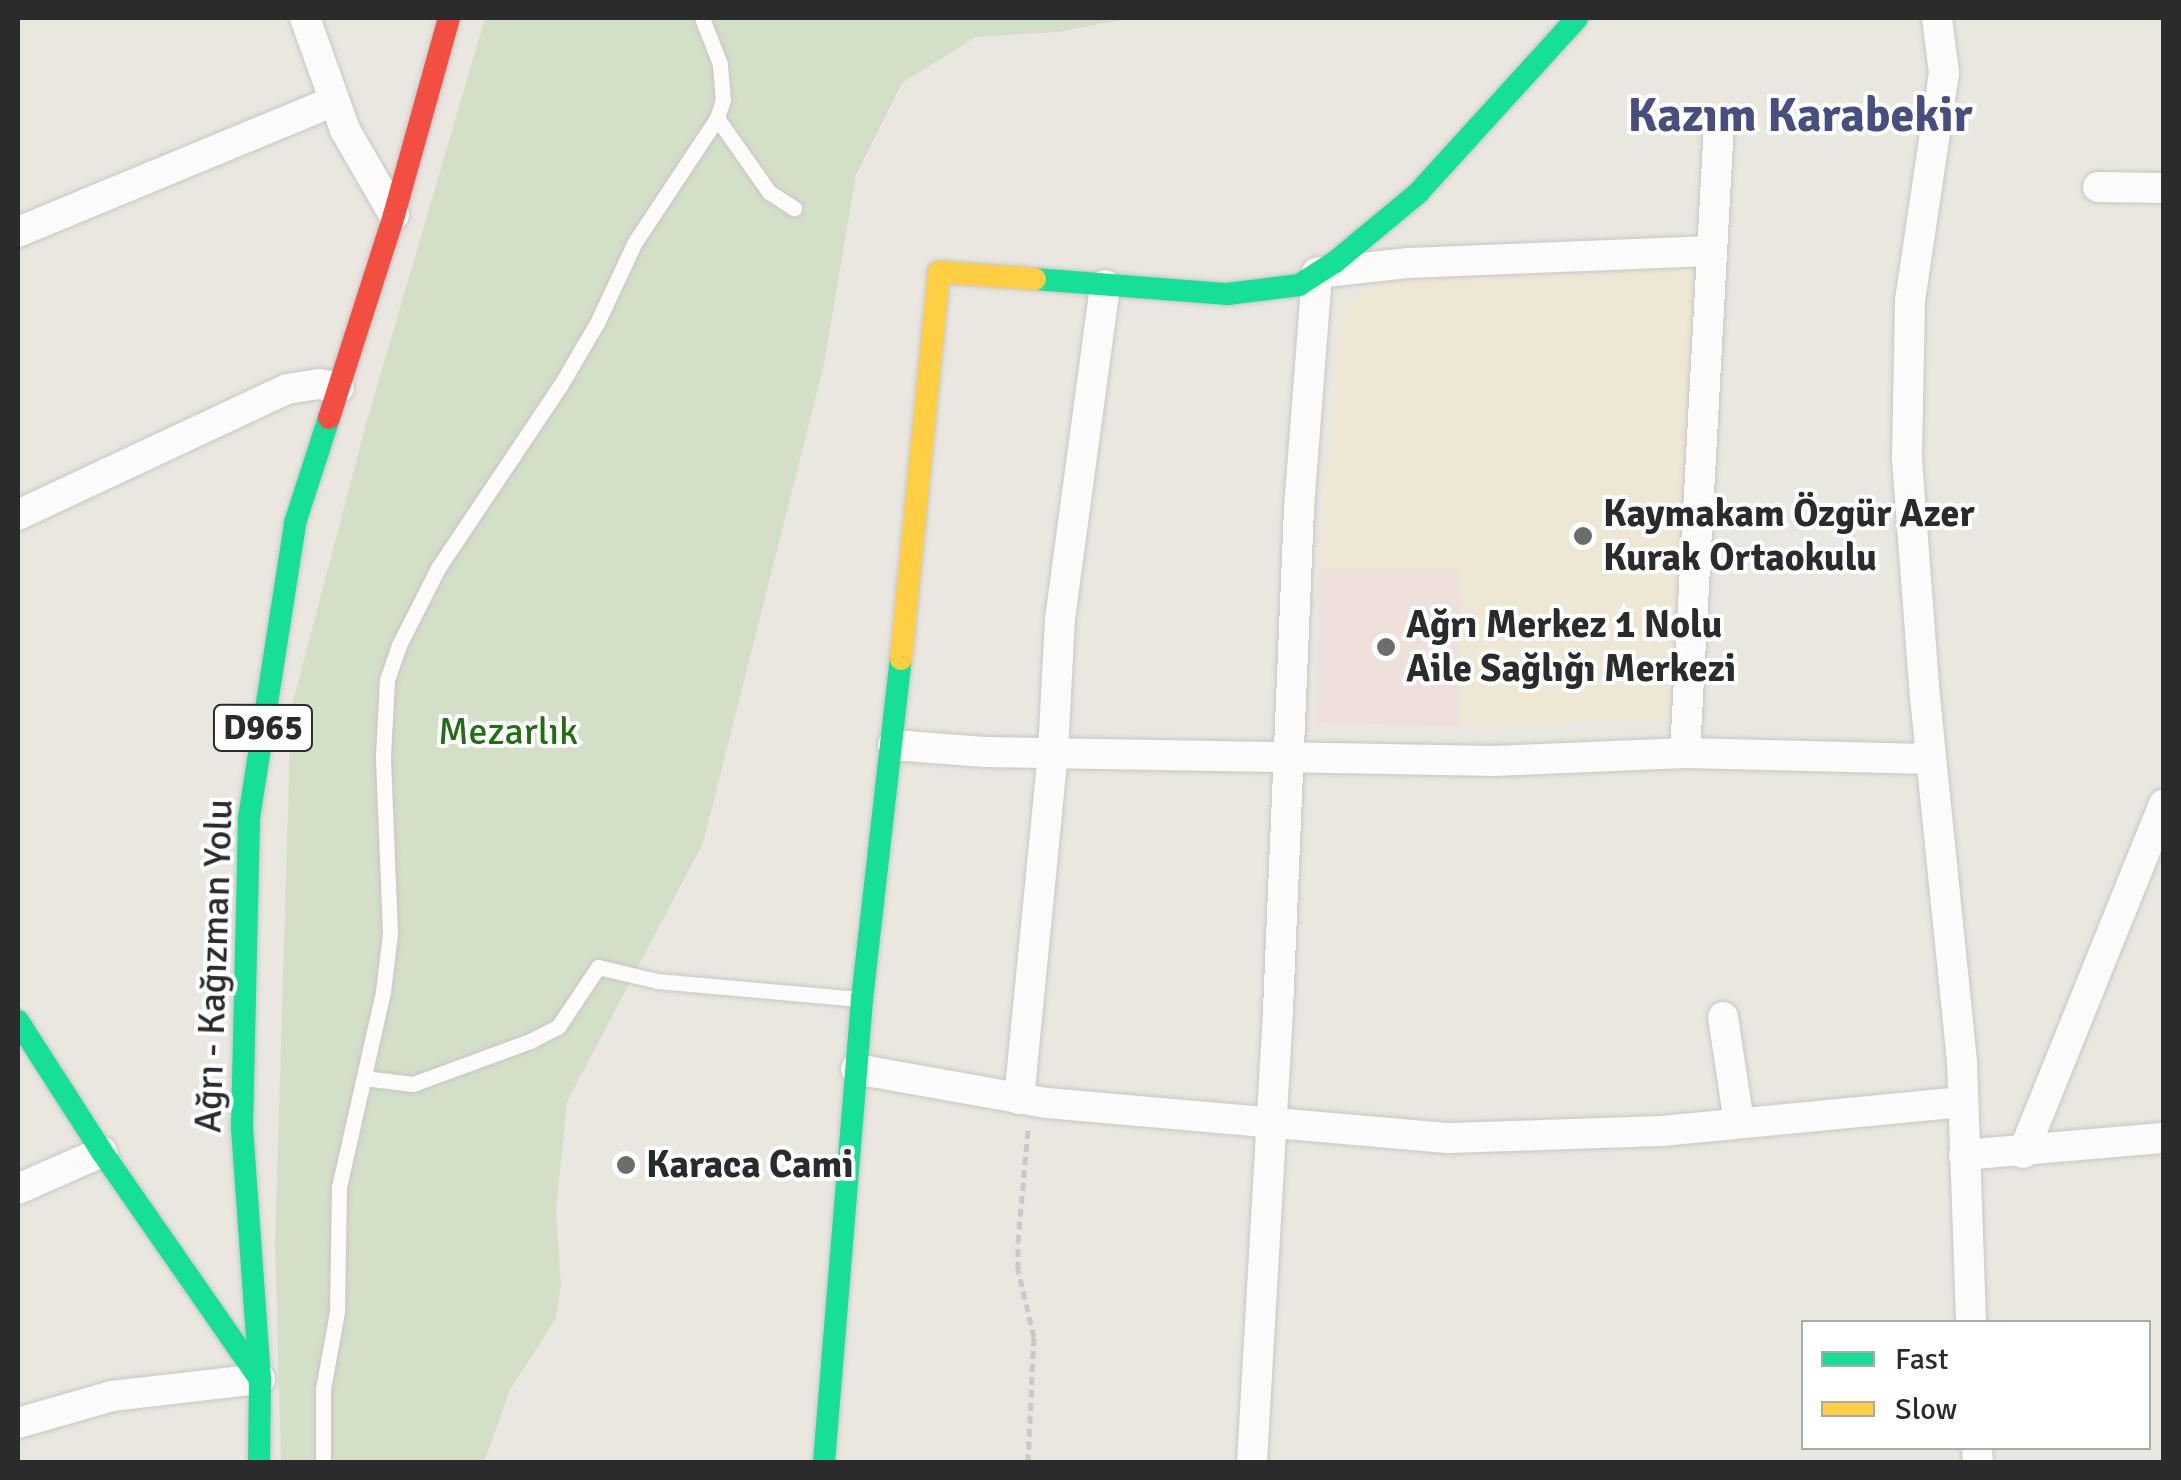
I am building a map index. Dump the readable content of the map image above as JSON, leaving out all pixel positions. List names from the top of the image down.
{
  "streets": {
    "street": ["D965", "Ağrı - Kağızman Yolu"]
  },
  "districts": ["Kazım Karabekir"],
  "parks": ["Mezarlık"],
  "places": ["Kaymakam Özgür Azer Kurak Ortaokulu", "Ağrı Merkez 1 Nolu Aile Sağlığı Merkezi", "Karaca Cami"],
  "legend": ["Fast", "Slow"]
}
